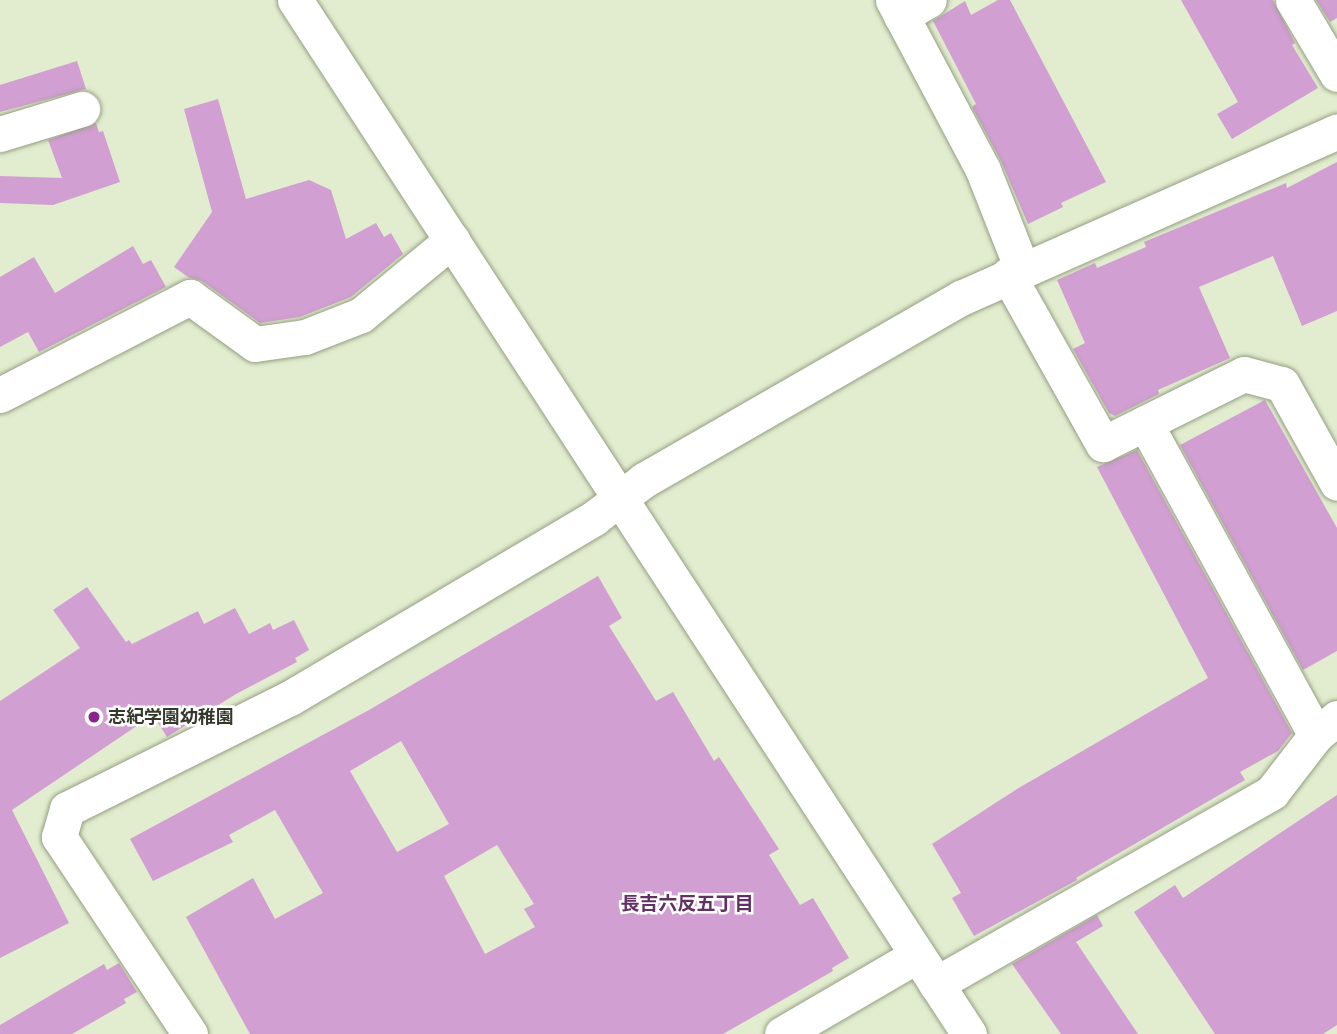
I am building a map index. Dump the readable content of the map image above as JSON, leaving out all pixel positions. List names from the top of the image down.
{
  "districts": ["長吉六反五丁目"],
  "places": ["志紀学園幼稚園"]
}
